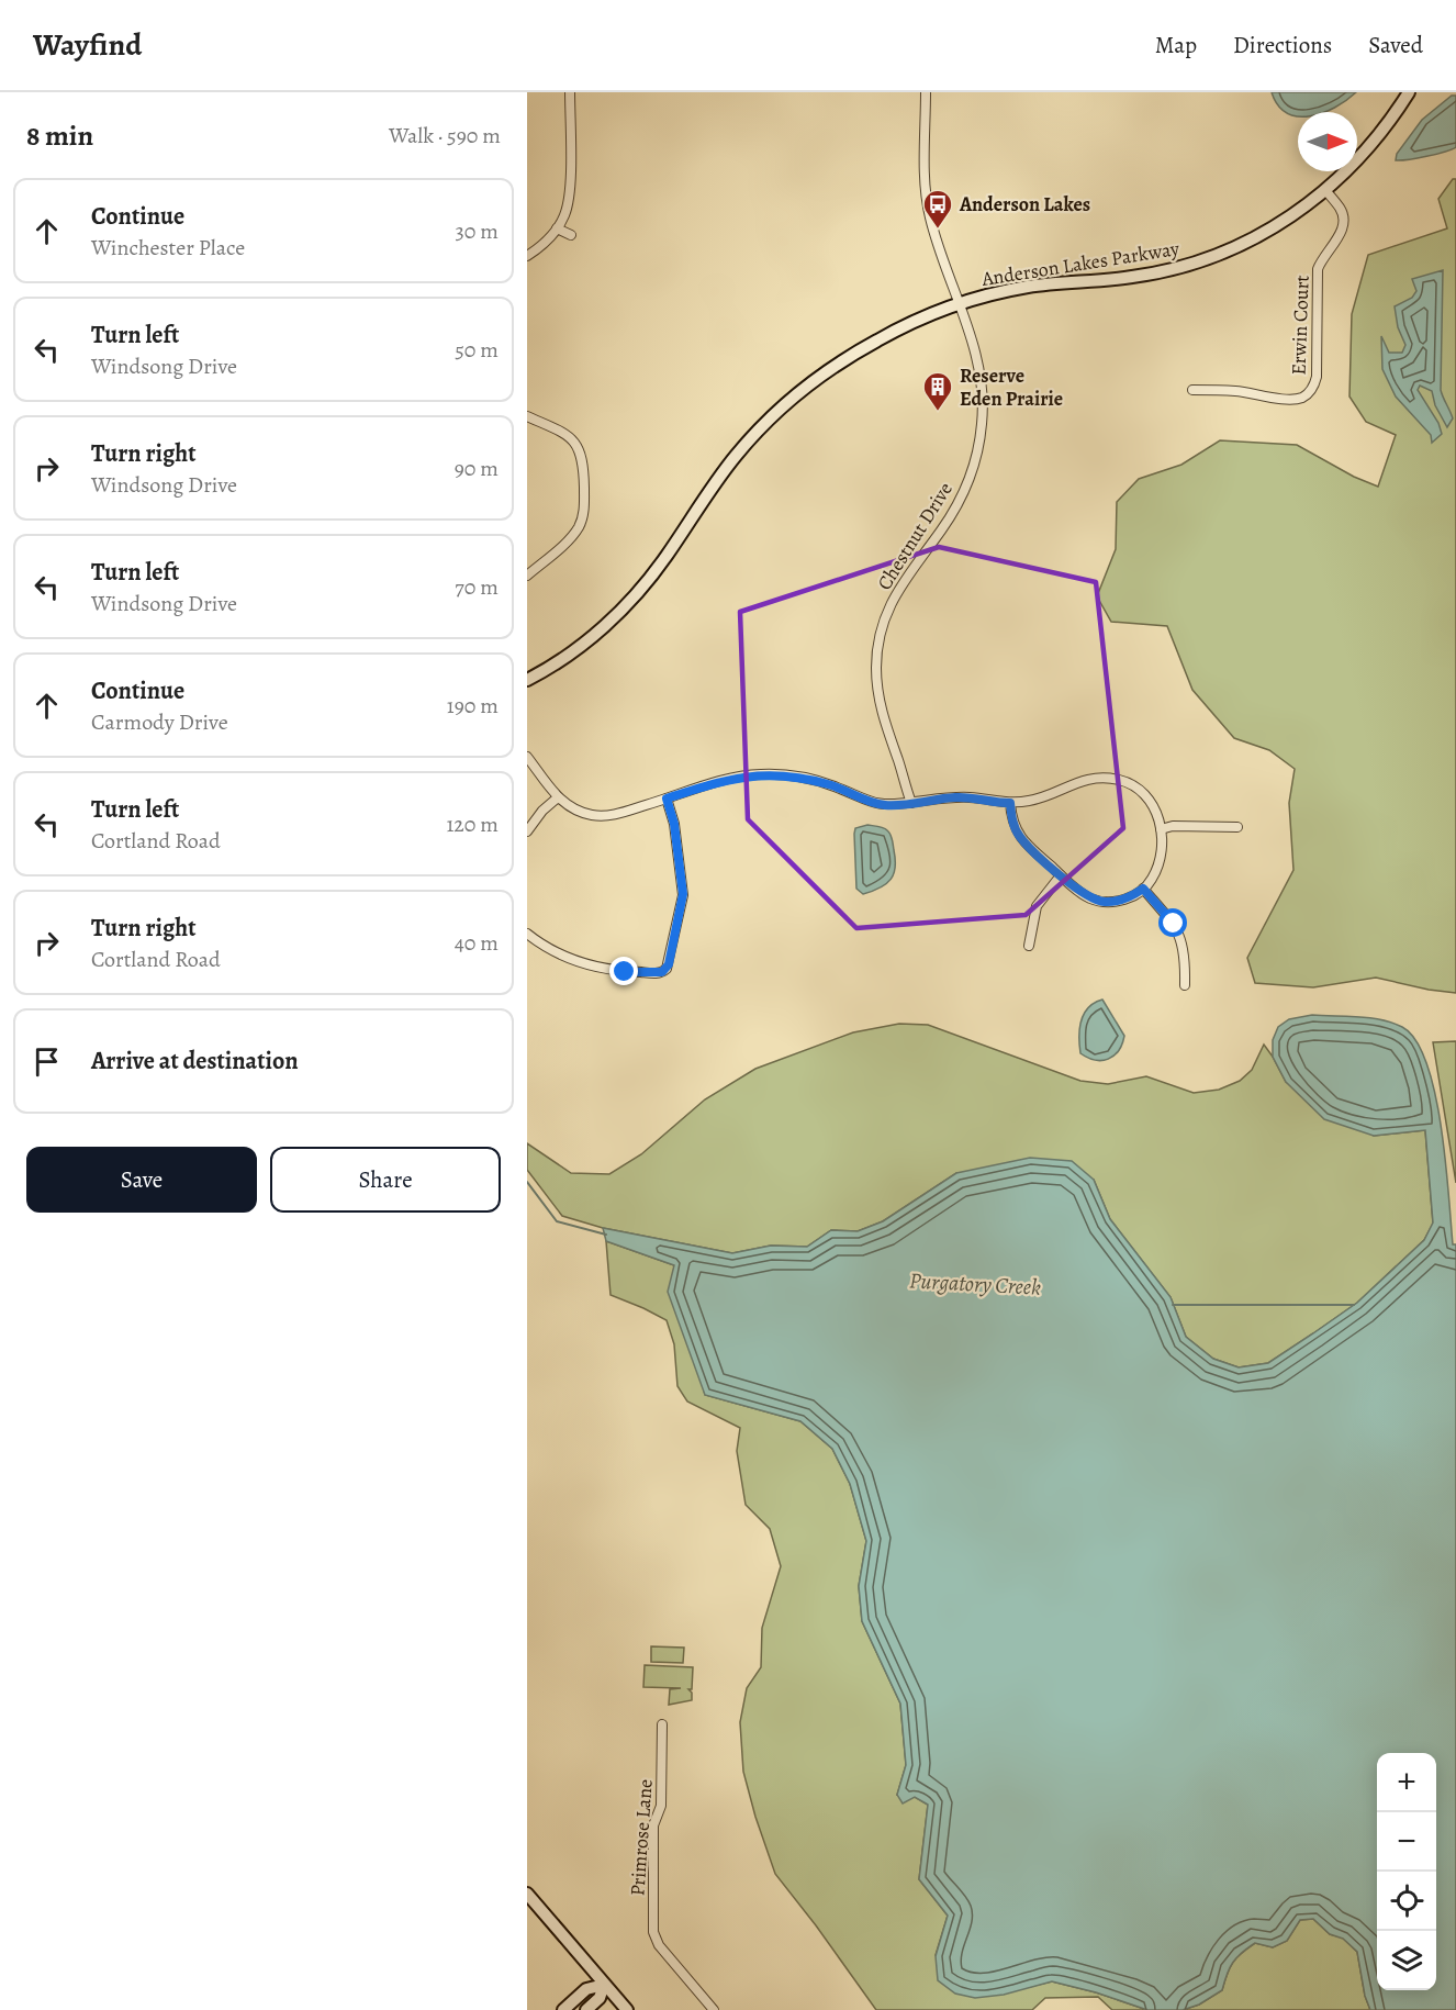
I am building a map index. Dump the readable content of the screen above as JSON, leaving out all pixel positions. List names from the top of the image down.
{
  "streets": {
    "street": [
      "Anderson Lakes Parkway",
      "Erwin Court",
      "Chestnut Drive",
      "Primrose Lane"
    ]
  },
  "crossings": [
    ["Anderson Lakes Parkway", "Erwin Court"],
    ["Anderson Lakes Parkway", "Chestnut Drive"]
  ],
  "water": ["Purgatory Creek"],
  "places": {
    "bus stop": ["Anderson Lakes"],
    "building": ["Reserve Eden Prairie"]
  },
  "north": "right",
  "page": {
    "header": "Wayfind",
    "nav": ["Map", "Directions", "Saved"],
    "heading": ["8 min", "Walk · 590 m"],
    "list": [
      ["Continue", "Winchester Place", "30 m"],
      ["Turn left", "Windsong Drive", "50 m"],
      ["Turn right", "Windsong Drive", "90 m"],
      ["Turn left", "Windsong Drive", "70 m"],
      ["Continue", "Carmody Drive", "190 m"],
      ["Turn left", "Cortland Road", "120 m"],
      ["Turn right", "Cortland Road", "40 m"],
      "Arrive at destination"
    ],
    "buttons": ["Save", "Share"],
    "map_buttons": ["+", "−"]
  }
}
